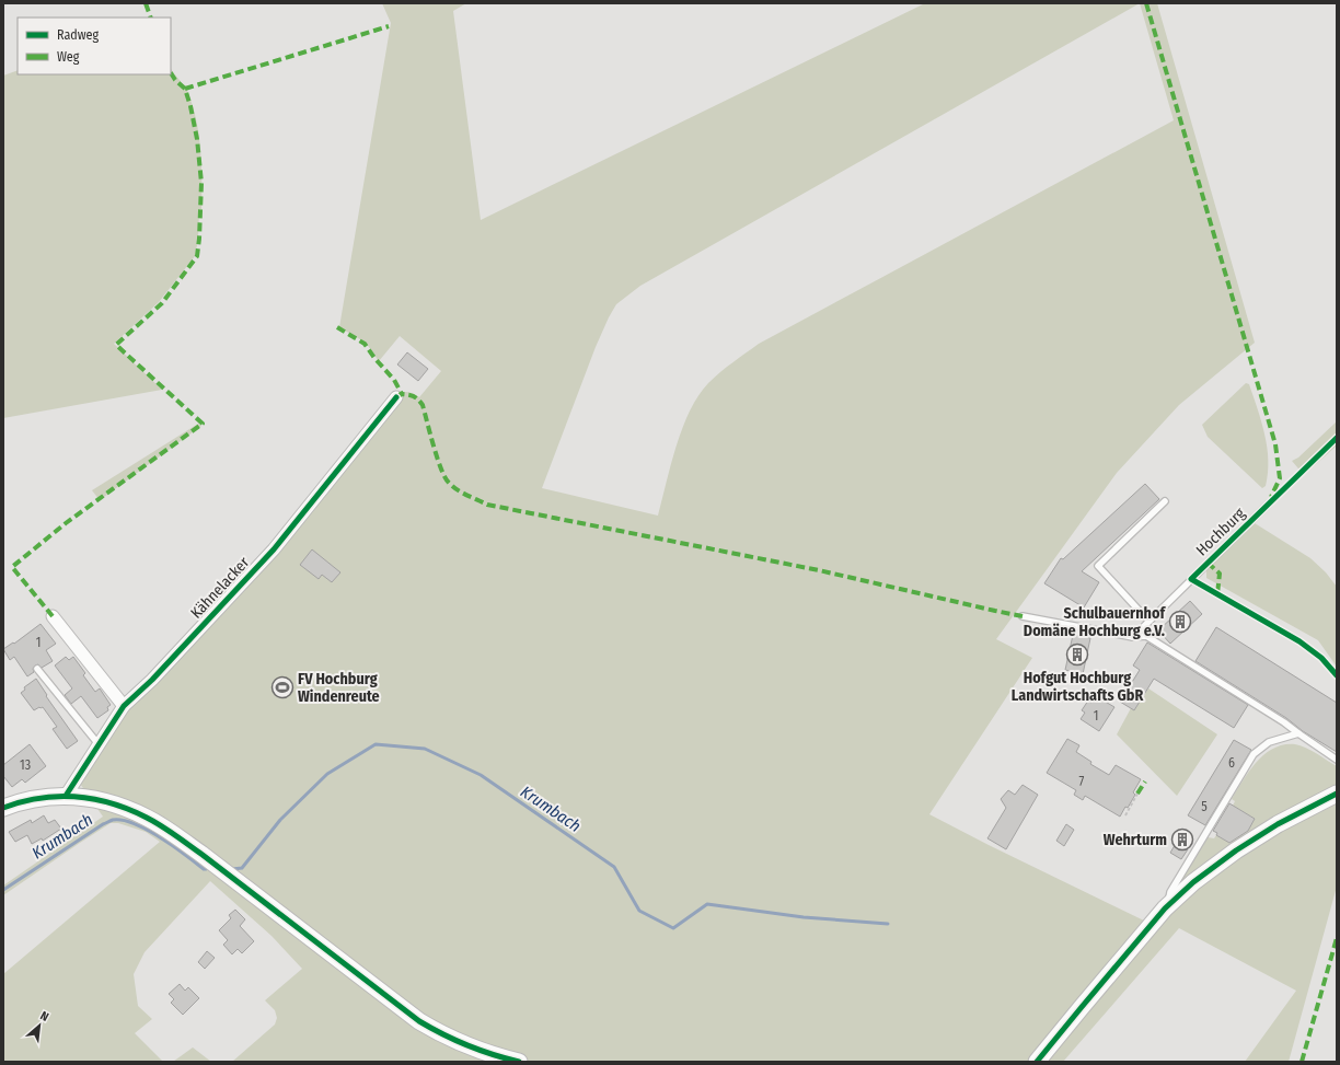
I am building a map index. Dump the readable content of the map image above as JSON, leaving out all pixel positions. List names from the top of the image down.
{
  "streets": {
    "street": ["Kähnelacker"],
    "lane": ["Hochburg"]
  },
  "water": ["Krumbach"],
  "places": {
    "building": ["Schulbauernhof Domäne Hochburg e.V.", "Hofgut Hochburg Landwirtschafts GbR", "Wehrturm"],
    "sports": ["FV Hochburg Windenreute"]
  },
  "house_numbers": [
    "1",
    "1",
    "6",
    "13",
    "7",
    "5"
  ],
  "legend": ["Radweg", "Weg"],
  "north": "top right"
}
